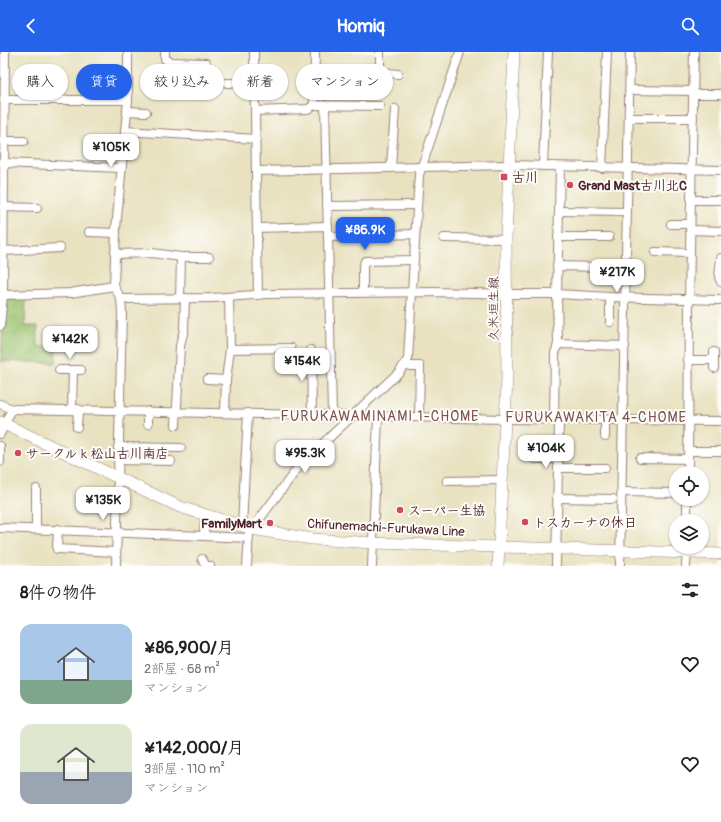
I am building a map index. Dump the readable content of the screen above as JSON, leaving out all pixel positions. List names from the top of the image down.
{
  "streets": {
    "street": ["久米垣生線", "Chifunemachi-Furukawa Line"]
  },
  "crossings": [
    ["久米垣生線", "Chifunemachi-Furukawa Line"]
  ],
  "districts": ["FURUKAWAMINAMI 1-CHOME", "FURUKAWAKITA 4-CHOME"],
  "places": {
    "transit": ["古川"],
    "other": [
      "Grand Mast古川北C",
      "サークルｋ松山古川南店",
      "スーパー生協",
      "トスカーナの休日",
      "FamilyMart"
    ]
  },
  "page": {
    "header": "Homiq",
    "chip": [
      "購入",
      "賃貸",
      "絞り込み",
      "新着",
      "マンション"
    ],
    "price": [
      "¥105K",
      "¥86.9K",
      "¥217K",
      "¥142K",
      "¥154K",
      "¥104K",
      "¥95.3K",
      "¥135K"
    ],
    "heading": "8件の物件",
    "list": [
      {
        "name": "¥86,900/月",
        "note": "2部屋 · 68 m² · マンション"
      },
      {
        "name": "¥142,000/月",
        "note": "3部屋 · 110 m² · マンション"
      }
    ]
  }
}
